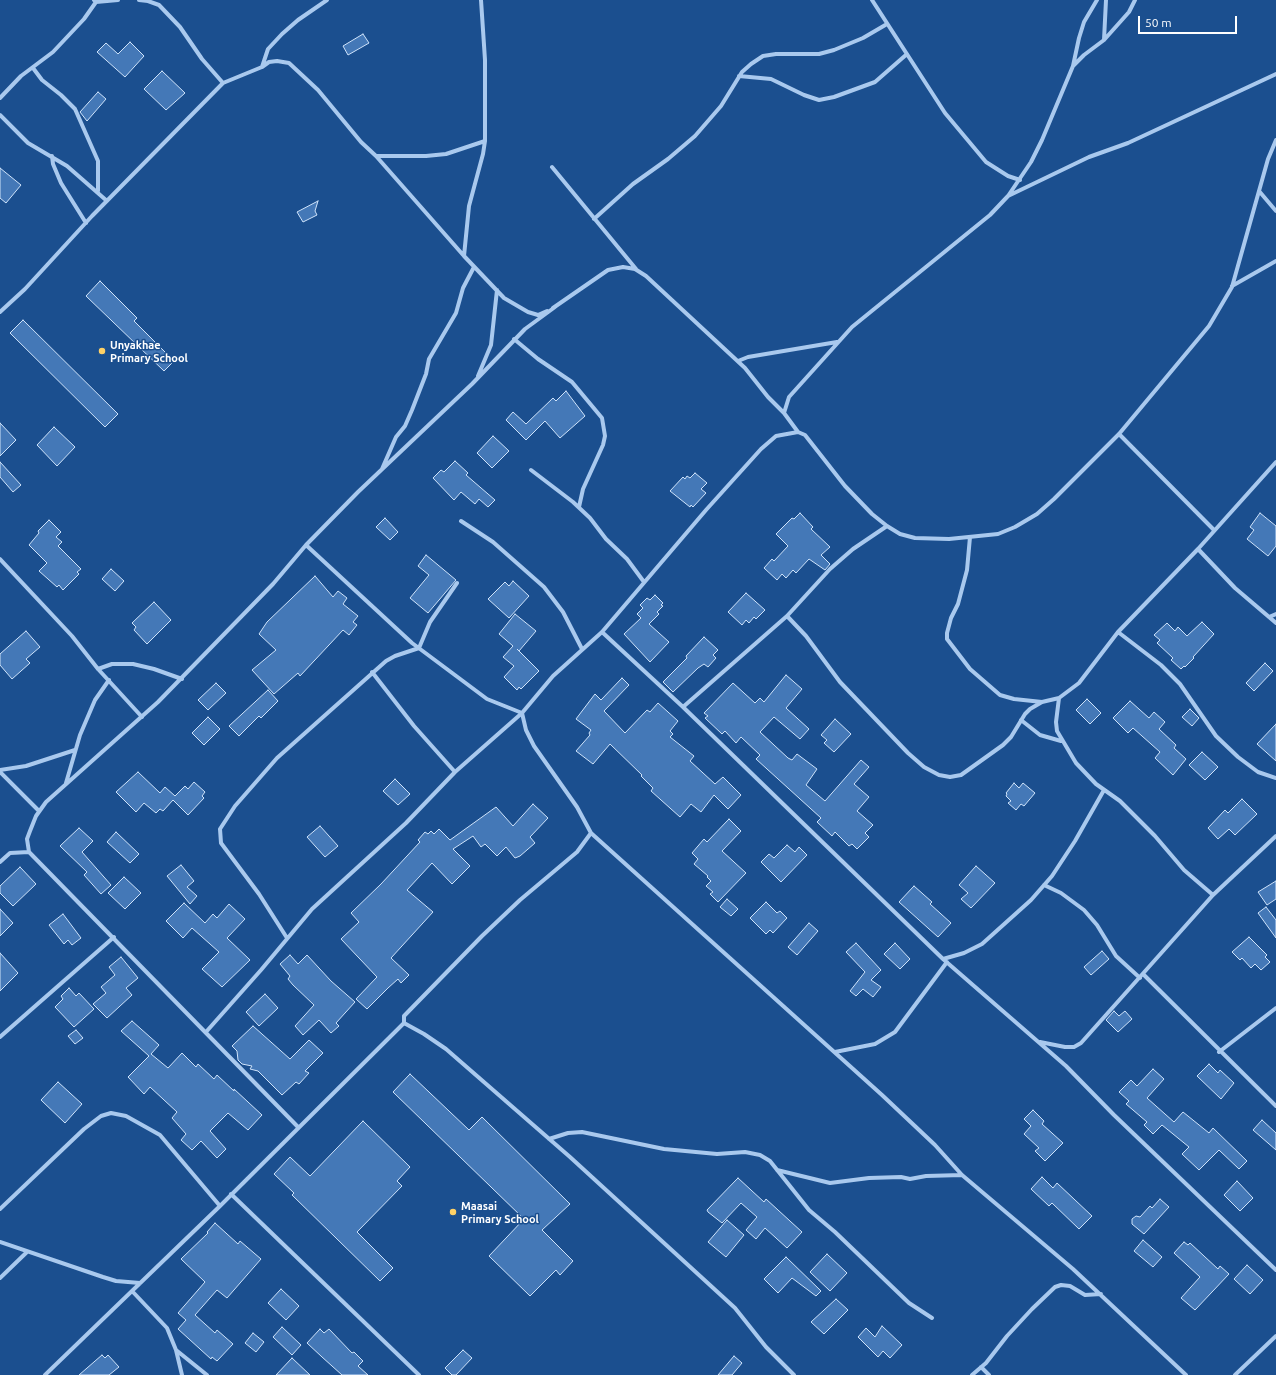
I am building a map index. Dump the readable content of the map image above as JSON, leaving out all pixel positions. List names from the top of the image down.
{
  "places": ["Unyakhae Primary School", "Maasai Primary School"],
  "scale_bar": "50 m"
}
